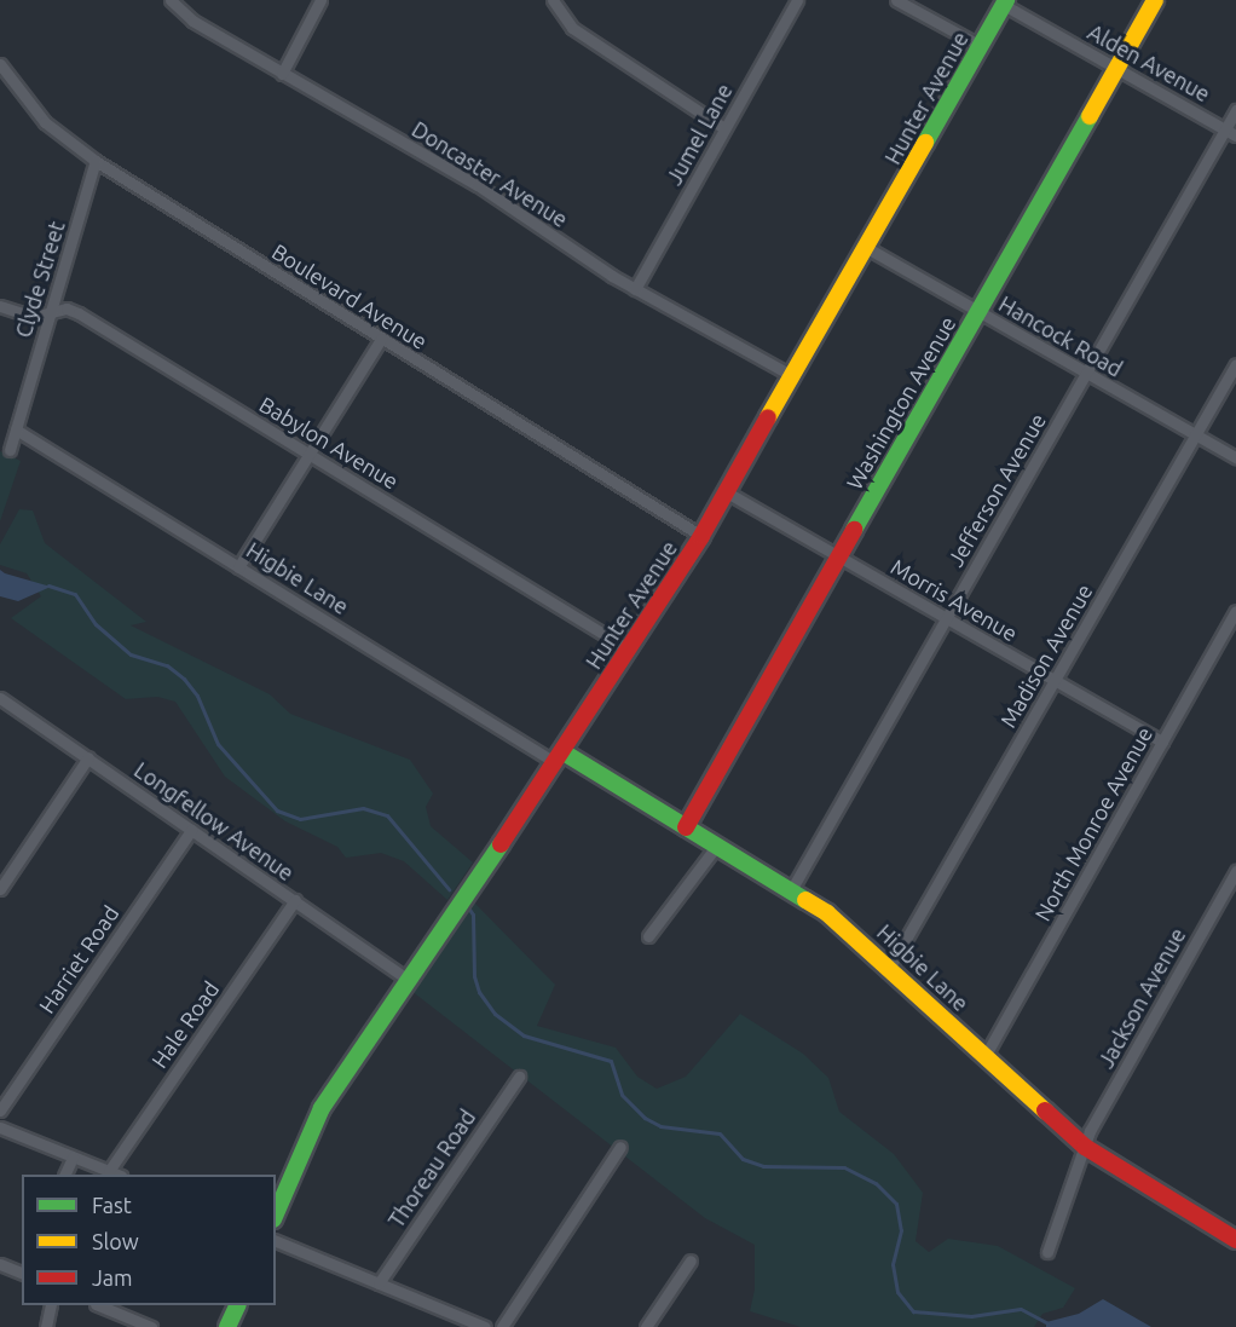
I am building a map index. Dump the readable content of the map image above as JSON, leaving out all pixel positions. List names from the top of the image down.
{
  "streets": {
    "street": [
      "Alden Avenue",
      "Hunter Avenue",
      "Jumel Lane",
      "Doncaster Avenue",
      "Clyde Street",
      "Boulevard Avenue",
      "Hancock Road",
      "Washington Avenue",
      "Babylon Avenue",
      "Jefferson Avenue",
      "Higbie Lane",
      "Morris Avenue",
      "Madison Avenue",
      "Longfellow Avenue",
      "North Monroe Avenue",
      "Harriet Road",
      "Jackson Avenue",
      "Hale Road",
      "Thoreau Road"
    ]
  },
  "crossings": [
    ["Alden Avenue", "Hunter Avenue"],
    ["Alden Avenue", "Washington Avenue"],
    ["Alden Avenue", "Jefferson Avenue"],
    ["Hunter Avenue", "Doncaster Avenue"],
    ["Hunter Avenue", "Boulevard Avenue"],
    ["Hunter Avenue", "Hancock Road"],
    ["Hunter Avenue", "Babylon Avenue"],
    ["Hunter Avenue", "Higbie Lane"],
    ["Hunter Avenue", "Morris Avenue"],
    ["Hunter Avenue", "Longfellow Avenue"],
    ["Jumel Lane", "Doncaster Avenue"],
    ["Clyde Street", "Boulevard Avenue"],
    ["Clyde Street", "Babylon Avenue"],
    ["Clyde Street", "Higbie Lane"],
    ["Hancock Road", "Washington Avenue"],
    ["Hancock Road", "Jefferson Avenue"],
    ["Hancock Road", "Madison Avenue"],
    ["Washington Avenue", "Higbie Lane"],
    ["Washington Avenue", "Morris Avenue"],
    ["Jefferson Avenue", "Higbie Lane"],
    ["Jefferson Avenue", "Morris Avenue"],
    ["Higbie Lane", "Madison Avenue"],
    ["Higbie Lane", "North Monroe Avenue"],
    ["Higbie Lane", "Jackson Avenue"],
    ["Morris Avenue", "Madison Avenue"],
    ["Morris Avenue", "North Monroe Avenue"],
    ["Longfellow Avenue", "Harriet Road"],
    ["Longfellow Avenue", "Hale Road"]
  ],
  "legend": ["Fast", "Slow", "Jam"]
}
